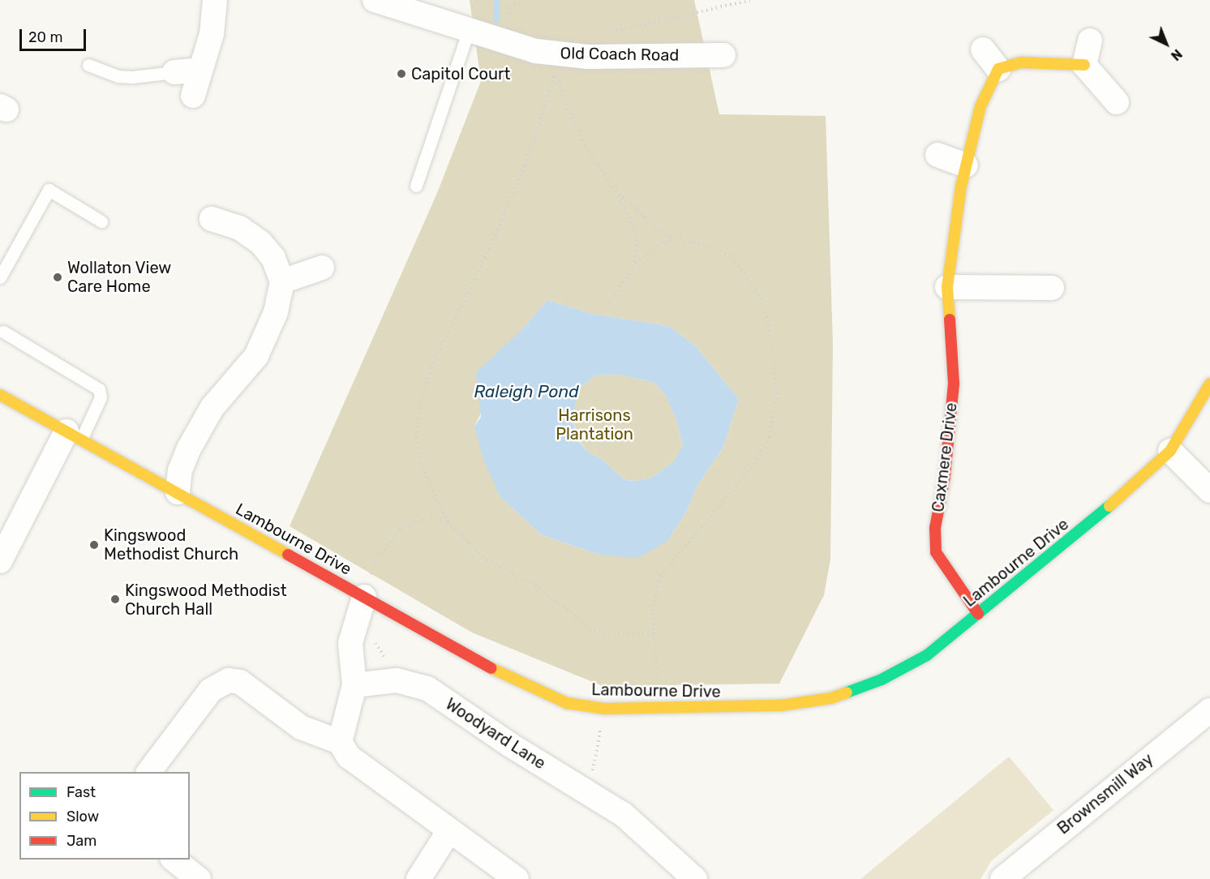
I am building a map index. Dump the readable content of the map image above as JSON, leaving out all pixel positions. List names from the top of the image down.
{
  "streets": {
    "street": [
      "Old Coach Road",
      "Caxmere Drive",
      "Lambourne Drive",
      "Woodyard Lane",
      "Brownsmill Way"
    ]
  },
  "crossings": [
    ["Caxmere Drive", "Lambourne Drive"]
  ],
  "water": ["Raleigh Pond"],
  "parks": ["Harrisons Plantation"],
  "places": [
    "Capitol Court",
    "Wollaton View Care Home",
    "Kingswood Methodist Church",
    "Kingswood Methodist Church Hall"
  ],
  "legend": ["Fast", "Slow", "Jam"],
  "scale_bar": "20 m",
  "north": "bottom right"
}
